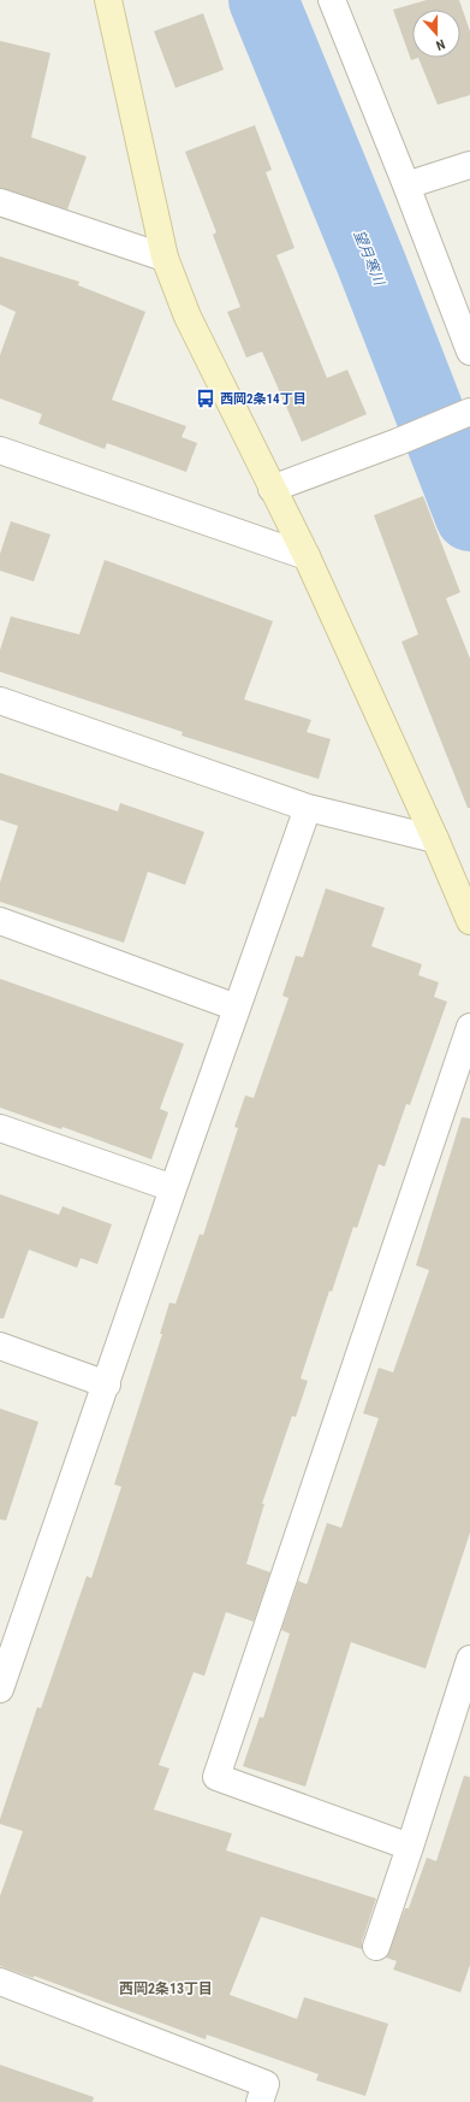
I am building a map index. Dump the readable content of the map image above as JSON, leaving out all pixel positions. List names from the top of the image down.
{
  "districts": ["西岡2条13丁目"],
  "water": ["望月寒川"],
  "places": {
    "bus stop": ["西岡2条14丁目"]
  },
  "north": "bottom"
}
